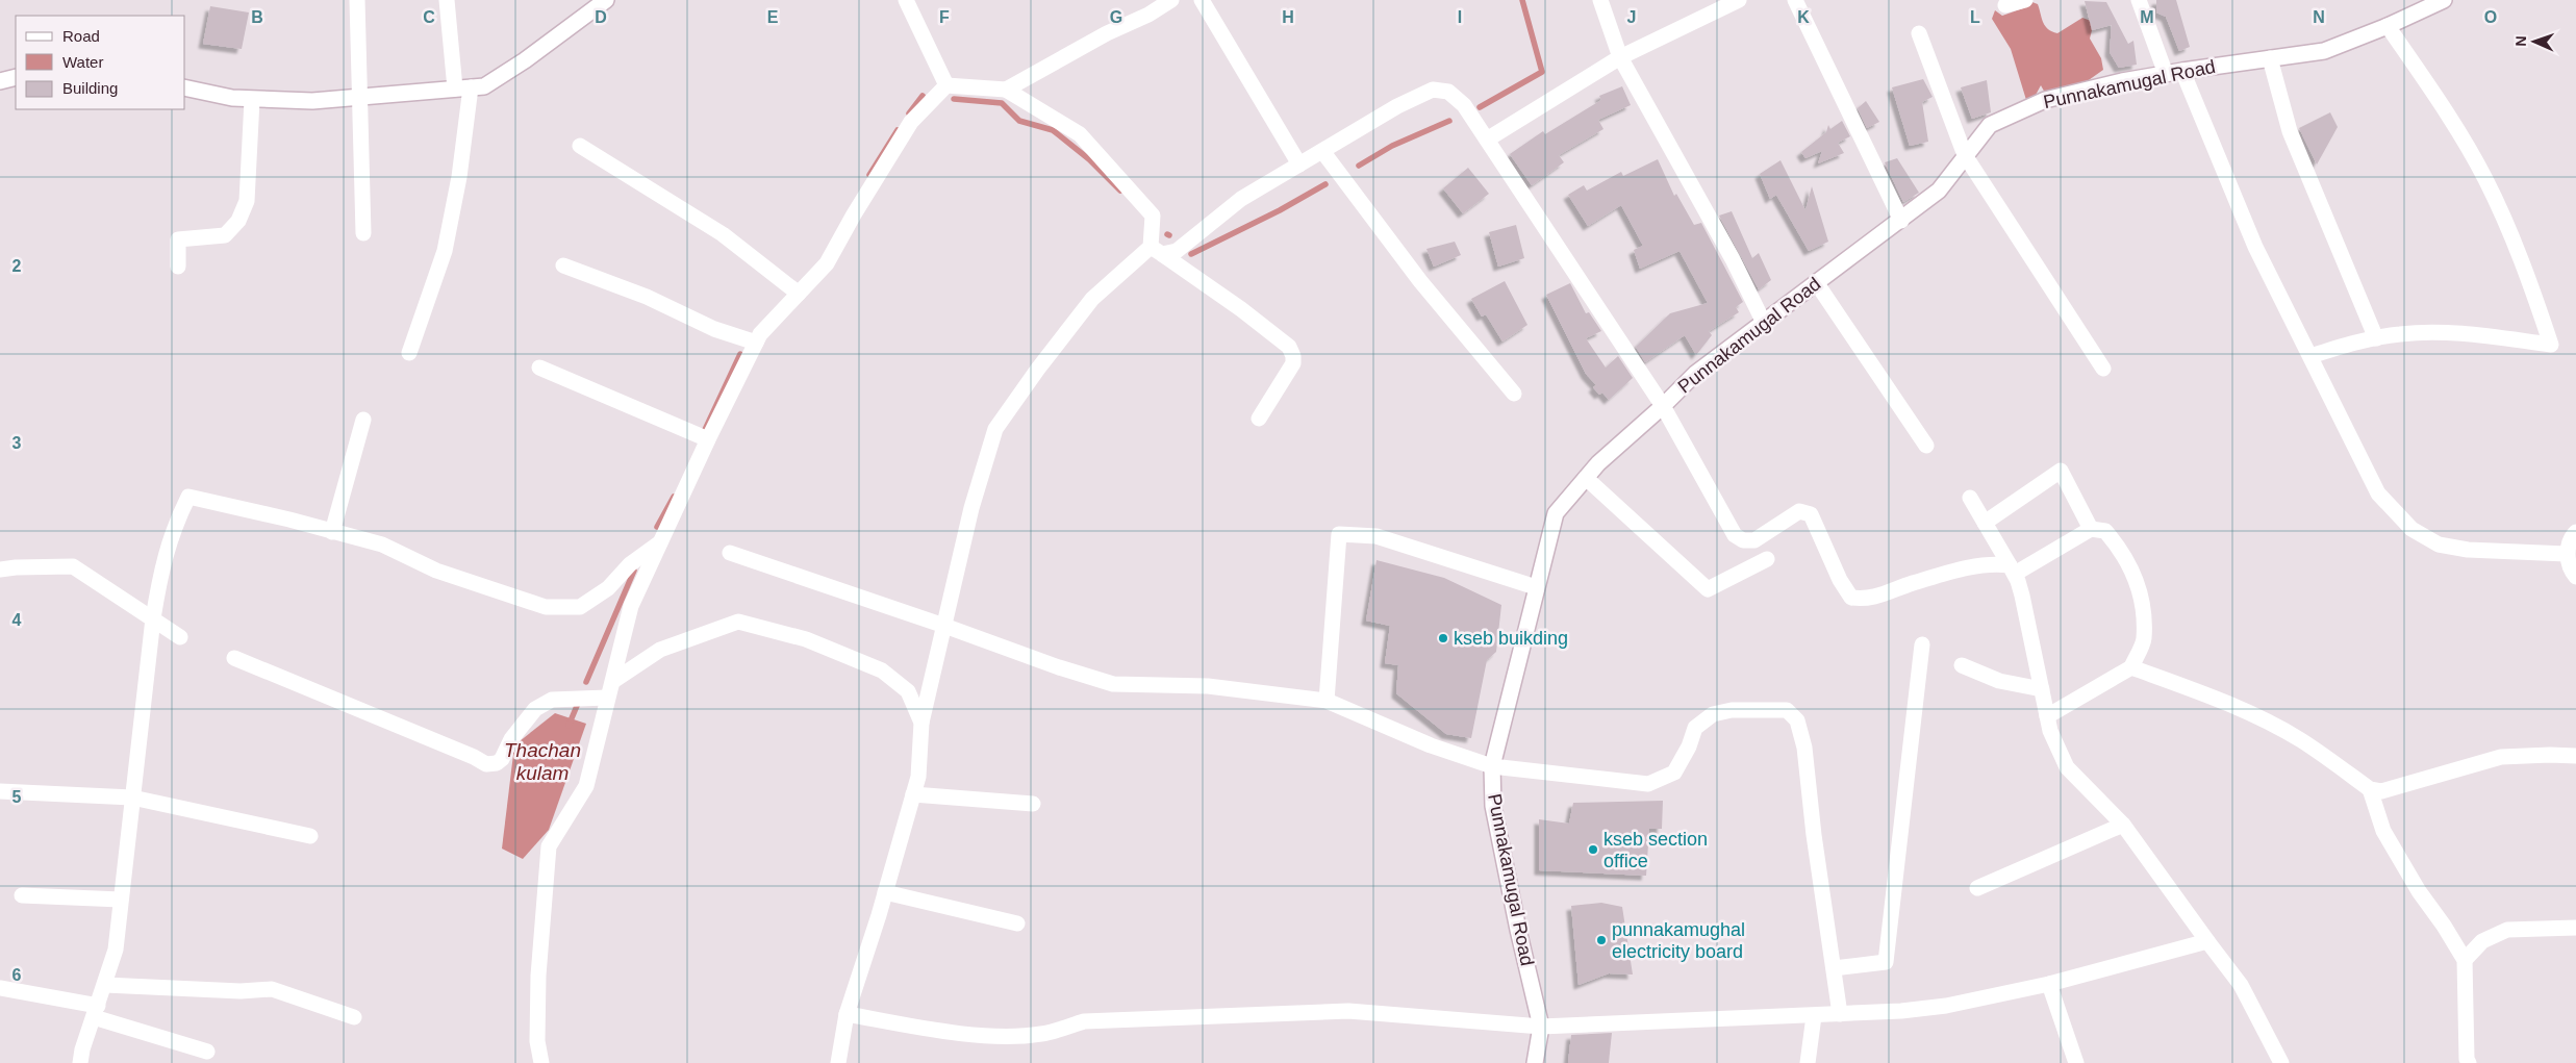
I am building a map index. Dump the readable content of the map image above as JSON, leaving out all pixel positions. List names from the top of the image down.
{
  "streets": {
    "street": ["Punnakamugal Road"]
  },
  "water": ["Thachan kulam"],
  "places": ["kseb buikding", "kseb section office", "punnakamughal electricity board"],
  "legend": ["Road", "Water", "Building"],
  "north": "left",
  "grid": {
    "columns": [
      "B",
      "C",
      "D",
      "E",
      "F",
      "G",
      "H",
      "I",
      "J",
      "K",
      "L",
      "M",
      "N",
      "O"
    ],
    "rows": [
      "2",
      "3",
      "4",
      "5",
      "6"
    ]
  }
}
